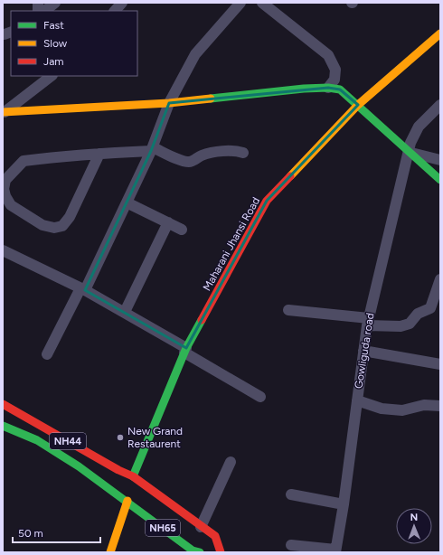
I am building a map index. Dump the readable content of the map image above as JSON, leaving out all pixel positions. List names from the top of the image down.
{
  "streets": {
    "main road": ["Maharani Jhansi Road", "NH44", "NH65"],
    "street": ["Gowliguda road"]
  },
  "crossings": [
    ["Maharani Jhansi Road", "NH44"],
    ["NH44", "NH65"]
  ],
  "places": ["New Grand Restaurent"],
  "legend": ["Fast", "Slow", "Jam"],
  "scale_bar": "50 m",
  "north": "top"
}
